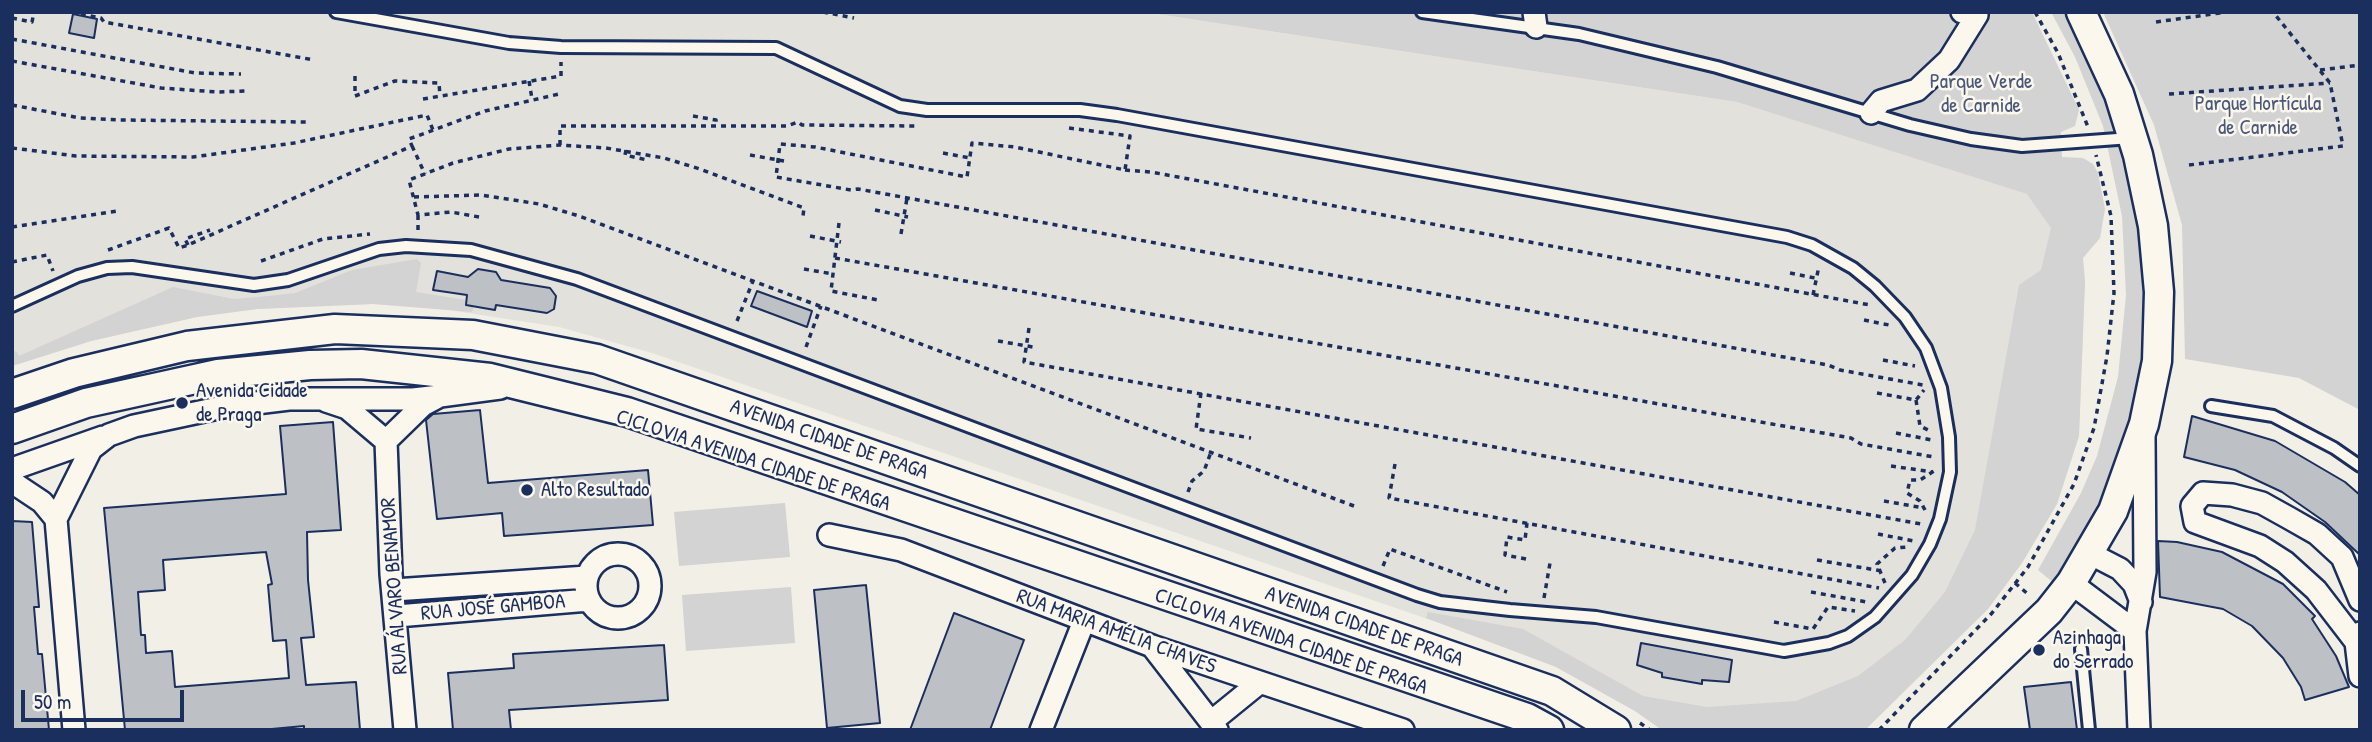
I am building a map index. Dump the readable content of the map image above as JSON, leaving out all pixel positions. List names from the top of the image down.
{
  "streets": {
    "main road": ["AVENIDA CIDADE DE PRAGA"],
    "street": ["RUA ÁLVARO BENAMOR", "RUA JOSÉ GAMBOA", "RUA MARIA AMÉLIA CHAVES"]
  },
  "crossings": [
    ["RUA ÁLVARO BENAMOR", "RUA JOSÉ GAMBOA"]
  ],
  "parks": ["Parque Verde de Carnide", "Parque Hortícula de Carnide"],
  "places": ["Avenida Cidade de Praga", "Alto Resultado", "Azinhaga do Serrado"],
  "scale_bar": "50 m"
}
